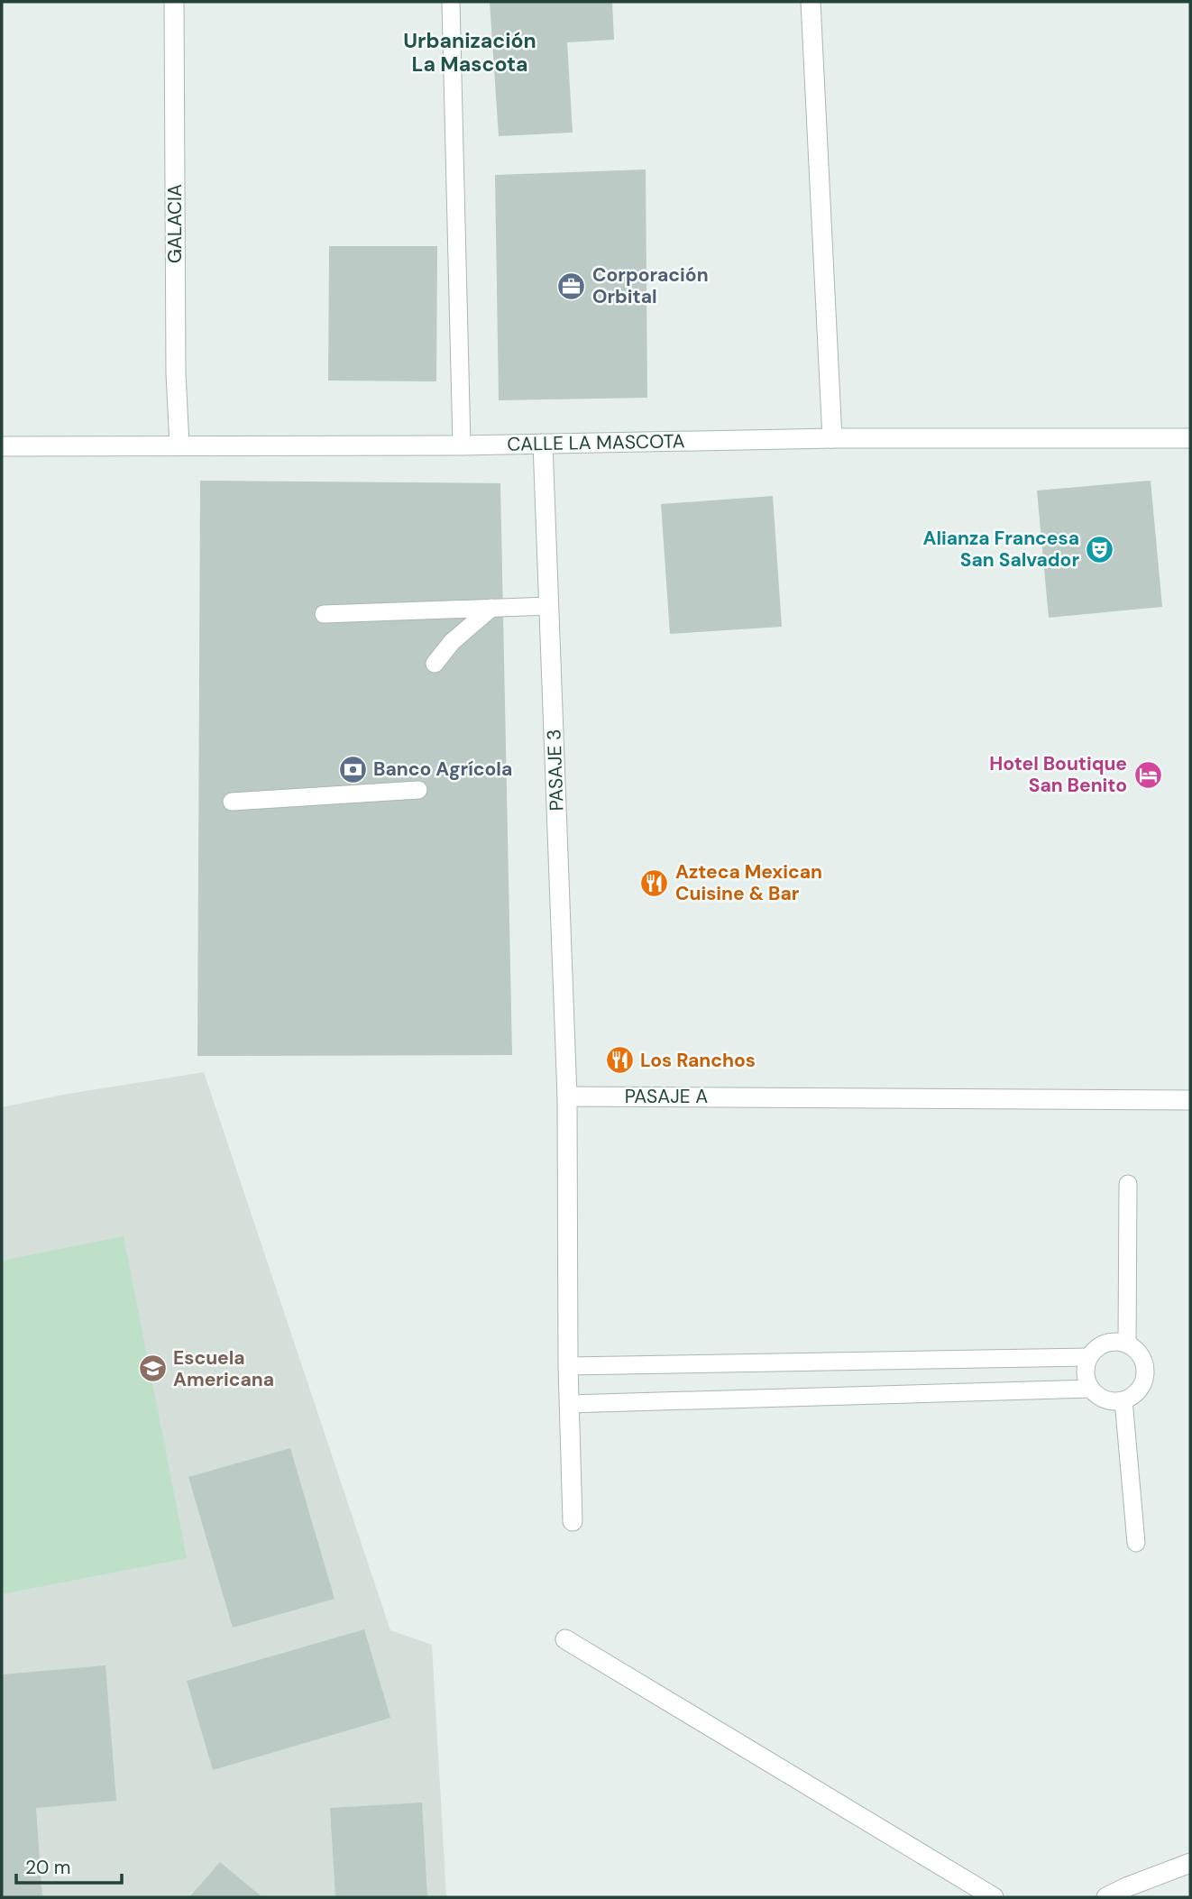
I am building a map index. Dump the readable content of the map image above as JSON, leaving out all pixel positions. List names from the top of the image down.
{
  "streets": {
    "street": [
      "GALACIA",
      "CALLE LA MASCOTA",
      "PASAJE 3",
      "PASAJE A"
    ]
  },
  "crossings": [
    ["GALACIA", "CALLE LA MASCOTA"],
    ["CALLE LA MASCOTA", "PASAJE 3"],
    ["PASAJE 3", "PASAJE A"]
  ],
  "districts": ["Urbanización La Mascota"],
  "places": {
    "office": ["Corporación Orbital"],
    "theatre": ["Alianza Francesa San Salvador"],
    "bank": ["Banco Agrícola"],
    "hotel": ["Hotel Boutique San Benito"],
    "restaurant": ["Azteca Mexican Cuisine & Bar", "Los Ranchos"],
    "school or university": ["Escuela Americana"]
  },
  "scale_bar": "20 m"
}
